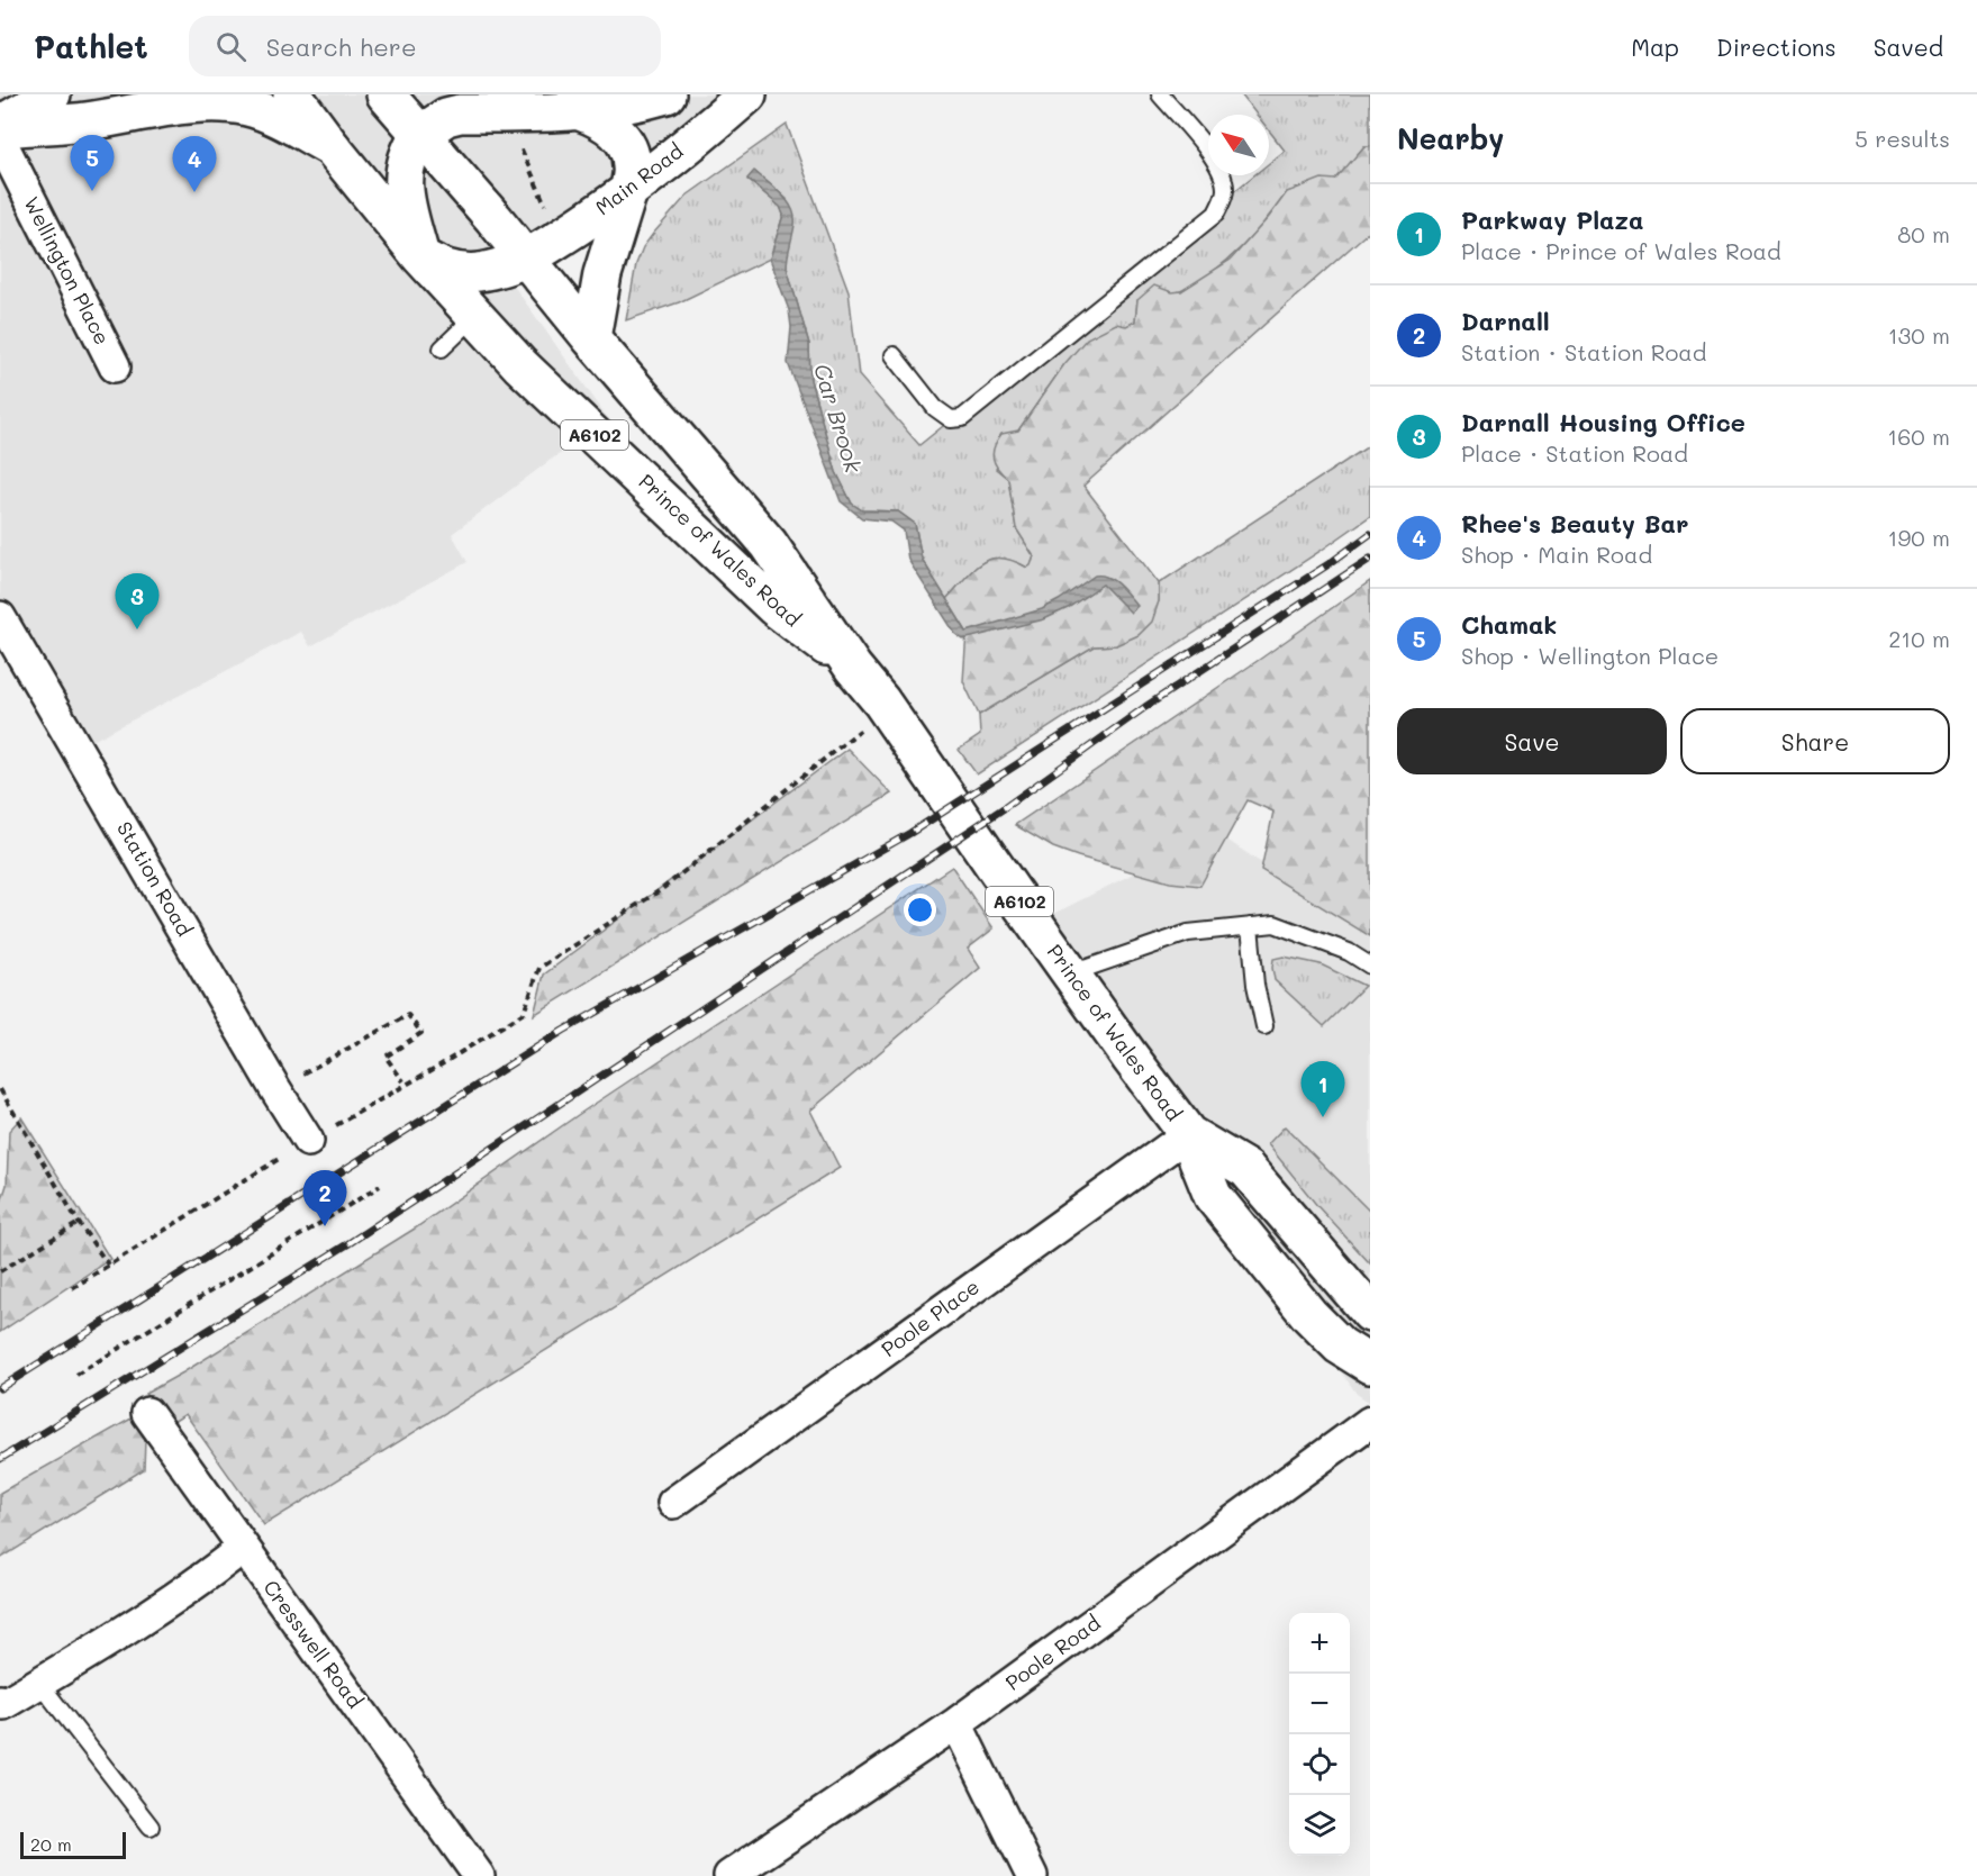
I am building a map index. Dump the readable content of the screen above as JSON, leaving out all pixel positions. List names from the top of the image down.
{
  "streets": {
    "main road": ["Main Road", "A6102", "Prince of Wales Road"],
    "street": [
      "Wellington Place",
      "Station Road",
      "Poole Place",
      "Cresswell Road",
      "Poole Road"
    ]
  },
  "crossings": [
    ["Main Road", "A6102"],
    ["Main Road", "Prince of Wales Road"],
    ["A6102", "Prince of Wales Road"],
    ["Prince of Wales Road", "Poole Place"]
  ],
  "water": ["Car Brook"],
  "scale_bar": "20 m",
  "north": "top left",
  "page": {
    "header": "Pathlet",
    "search": "Search here",
    "nav": ["Map", "Directions", "Saved"],
    "heading": ["Nearby", "5 results"],
    "pins": [
      "5",
      "4",
      "3",
      "1",
      "2"
    ],
    "list": [
      {
        "mark": "1",
        "name": "Parkway Plaza",
        "note": "Place · Prince of Wales Road",
        "value": "80 m"
      },
      {
        "mark": "2",
        "name": "Darnall",
        "note": "Station · Station Road",
        "value": "130 m"
      },
      {
        "mark": "3",
        "name": "Darnall Housing Office",
        "note": "Place · Station Road",
        "value": "160 m"
      },
      {
        "mark": "4",
        "name": "Rhee's Beauty Bar",
        "note": "Shop · Main Road",
        "value": "190 m"
      },
      {
        "mark": "5",
        "name": "Chamak",
        "note": "Shop · Wellington Place",
        "value": "210 m"
      }
    ],
    "buttons": ["Save", "Share"],
    "map_buttons": ["+", "−"],
    "scale": "20 m"
  }
}
